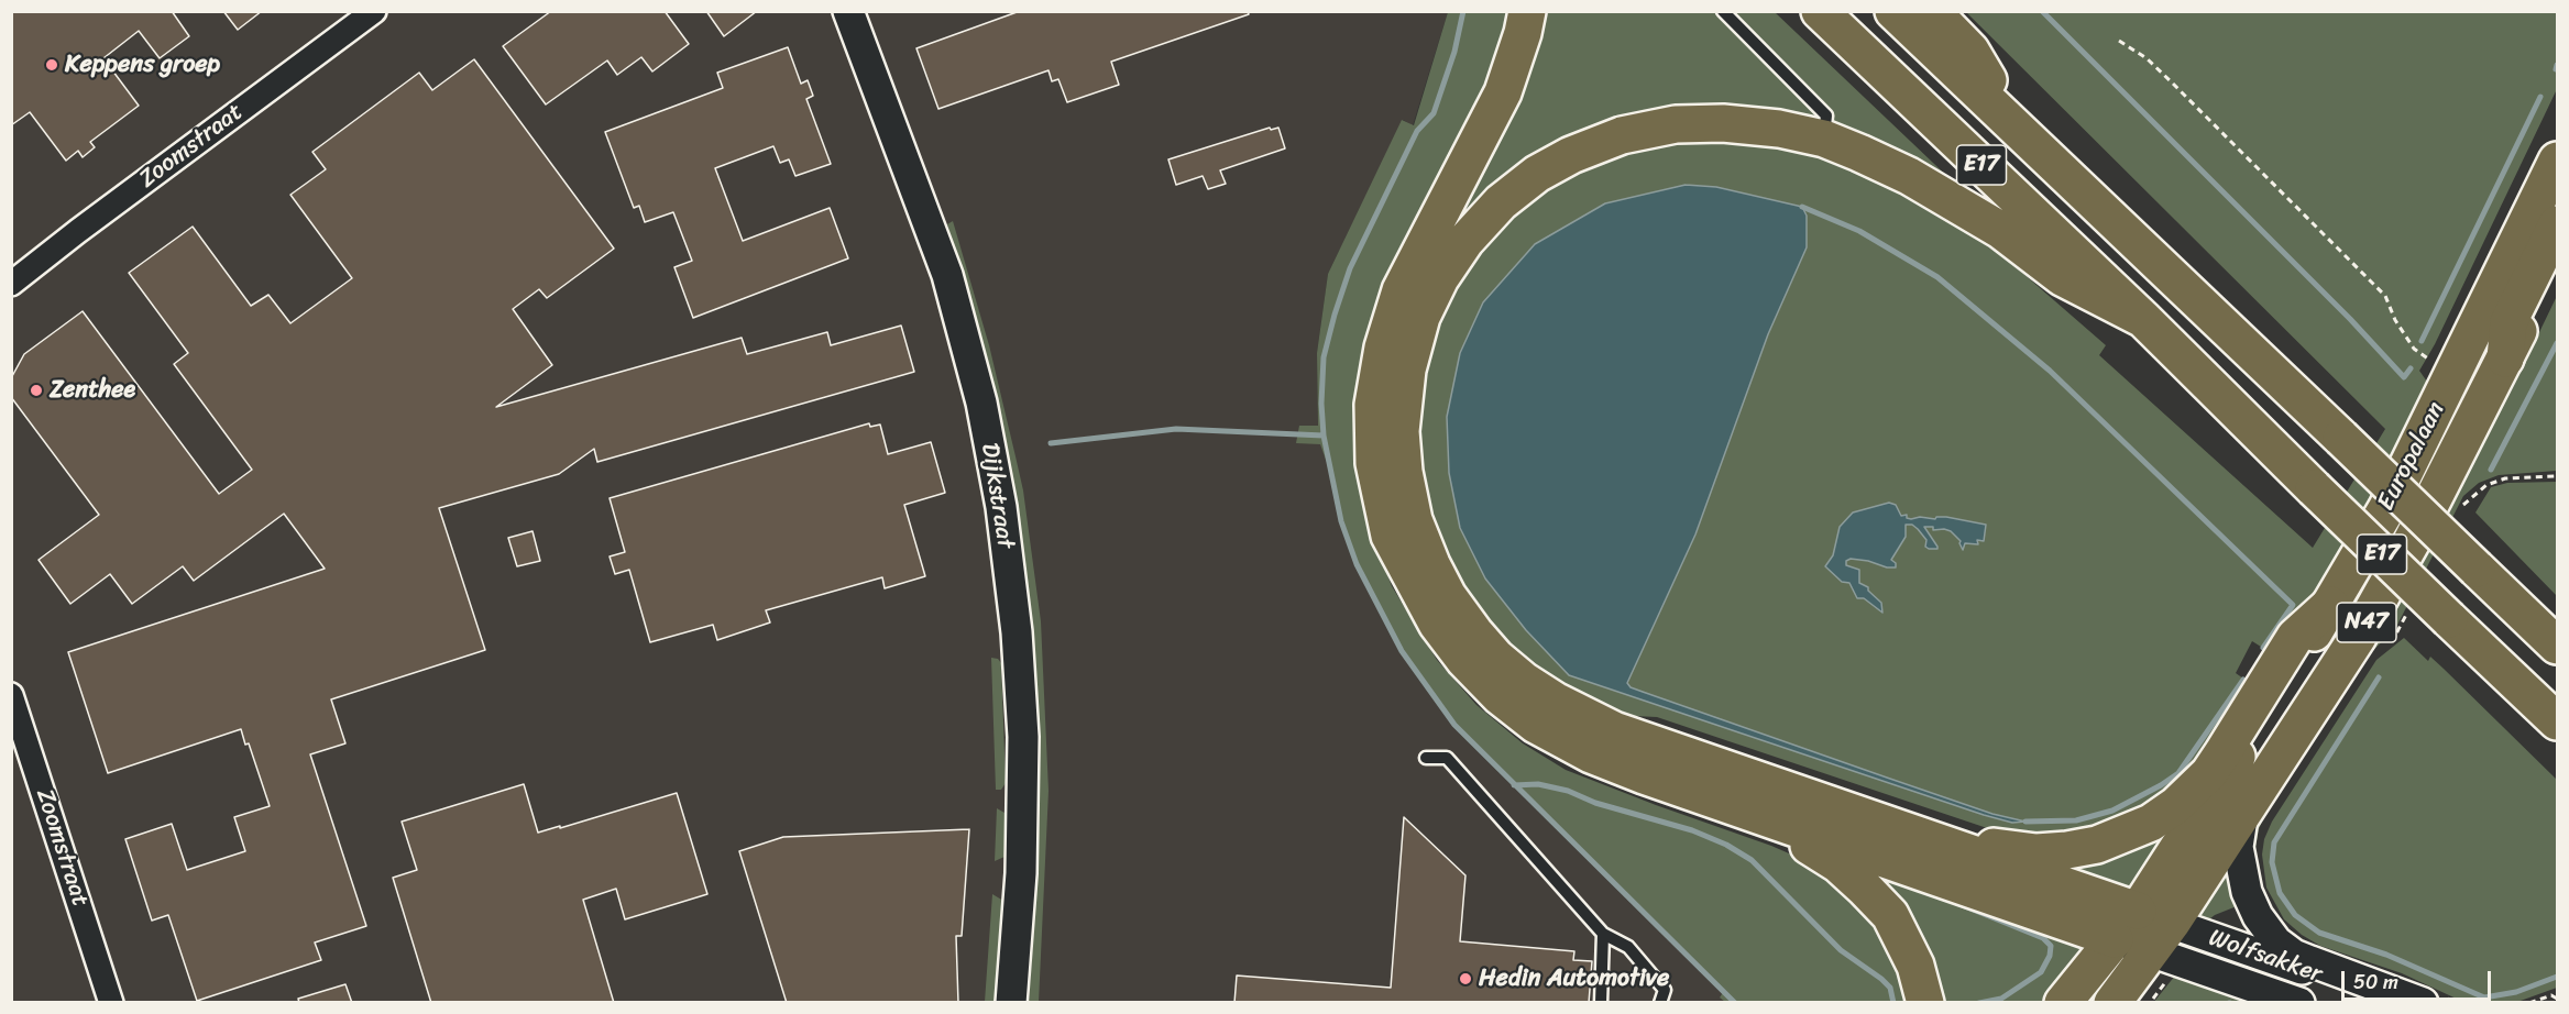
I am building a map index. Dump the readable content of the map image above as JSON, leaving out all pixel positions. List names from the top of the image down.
{
  "streets": {
    "main road": ["E17", "Europalaan", "N47"],
    "street": ["Zoomstraat", "Dijkstraat", "Wolfsakker"]
  },
  "crossings": [
    ["Europalaan", "N47"],
    ["Europalaan", "Wolfsakker"],
    ["N47", "Wolfsakker"]
  ],
  "places": ["Keppens groep", "Zenthee", "Hedin Automotive"],
  "scale_bar": "50 m"
}
